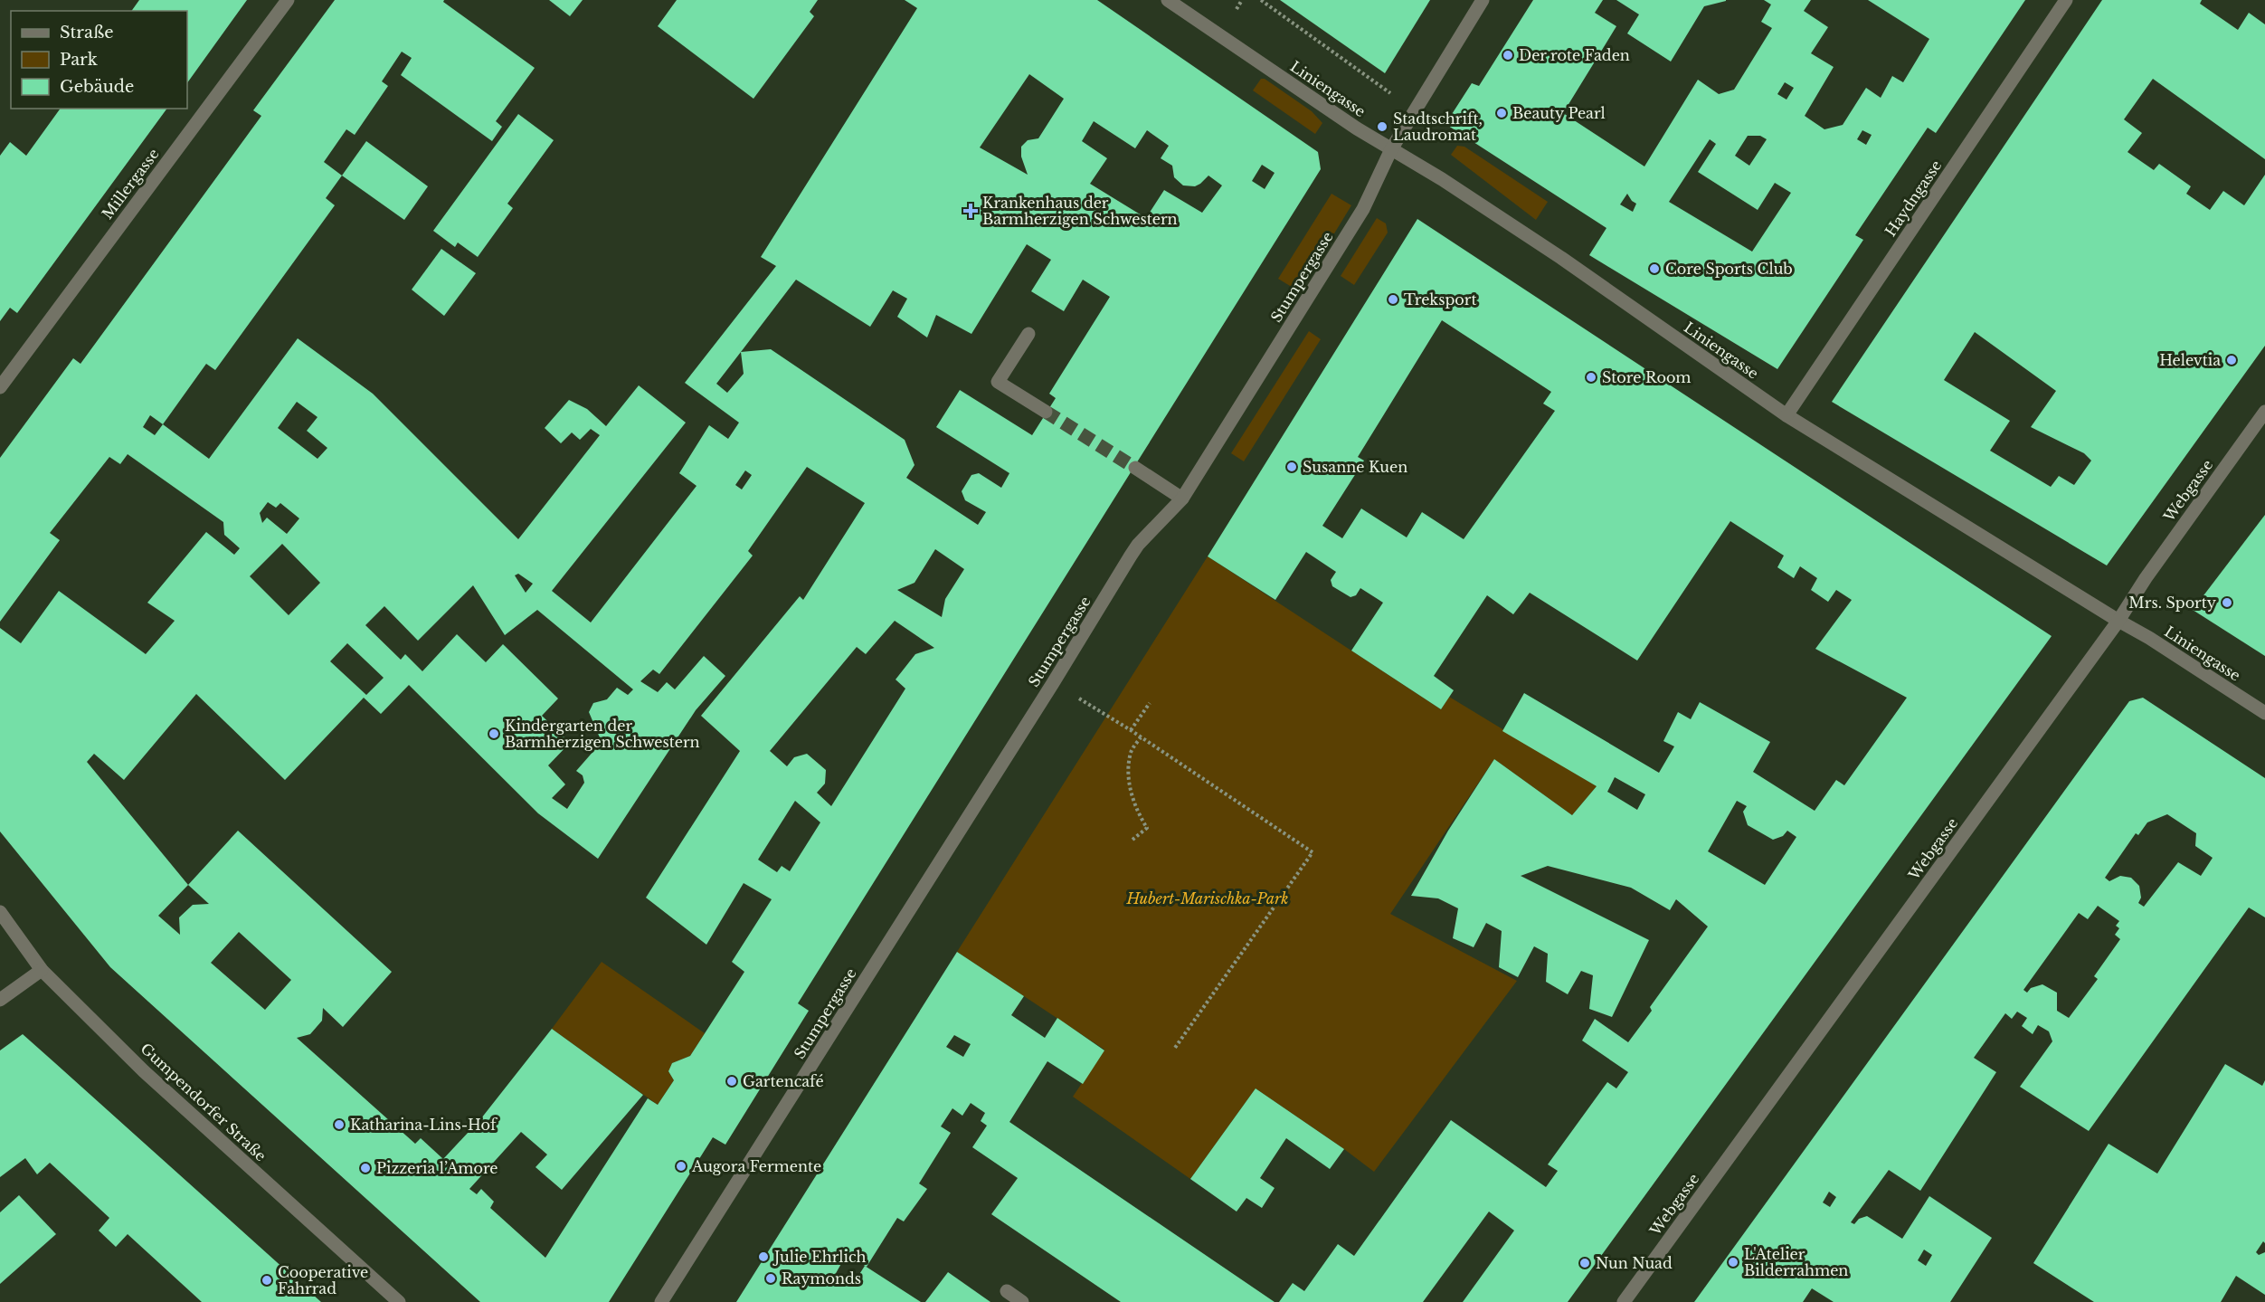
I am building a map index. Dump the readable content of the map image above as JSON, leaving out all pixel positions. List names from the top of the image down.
{
  "streets": {
    "street": [
      "Liniengasse",
      "Millergasse",
      "Haydngasse",
      "Stumpergasse",
      "Webgasse",
      "Gumpendorfer Straße"
    ]
  },
  "crossings": [
    ["Liniengasse", "Haydngasse"],
    ["Liniengasse", "Stumpergasse"],
    ["Liniengasse", "Webgasse"]
  ],
  "parks": ["Hubert-Marischka-Park"],
  "places": {
    "other": [
      "Der rote Faden",
      "Beauty Pearl",
      "Stadtschrift, Laudromat",
      "Core Sports Club",
      "Treksport",
      "Helevtia",
      "Store Room",
      "Susanne Kuen",
      "Mrs. Sporty",
      "Kindergarten der Barmherzigen Schwestern",
      "Gartencafé",
      "Katharina-Lins-Hof",
      "Augora Fermente",
      "Pizzeria l’Amore",
      "Julie Ehrlich",
      "L'Atelier Bilderrahmen",
      "Nun Nuad",
      "Raymonds",
      "Cooperative Fahrrad"
    ],
    "health": ["Krankenhaus der Barmherzigen Schwestern"]
  },
  "legend": ["Straße", "Park", "Gebäude"]
}
